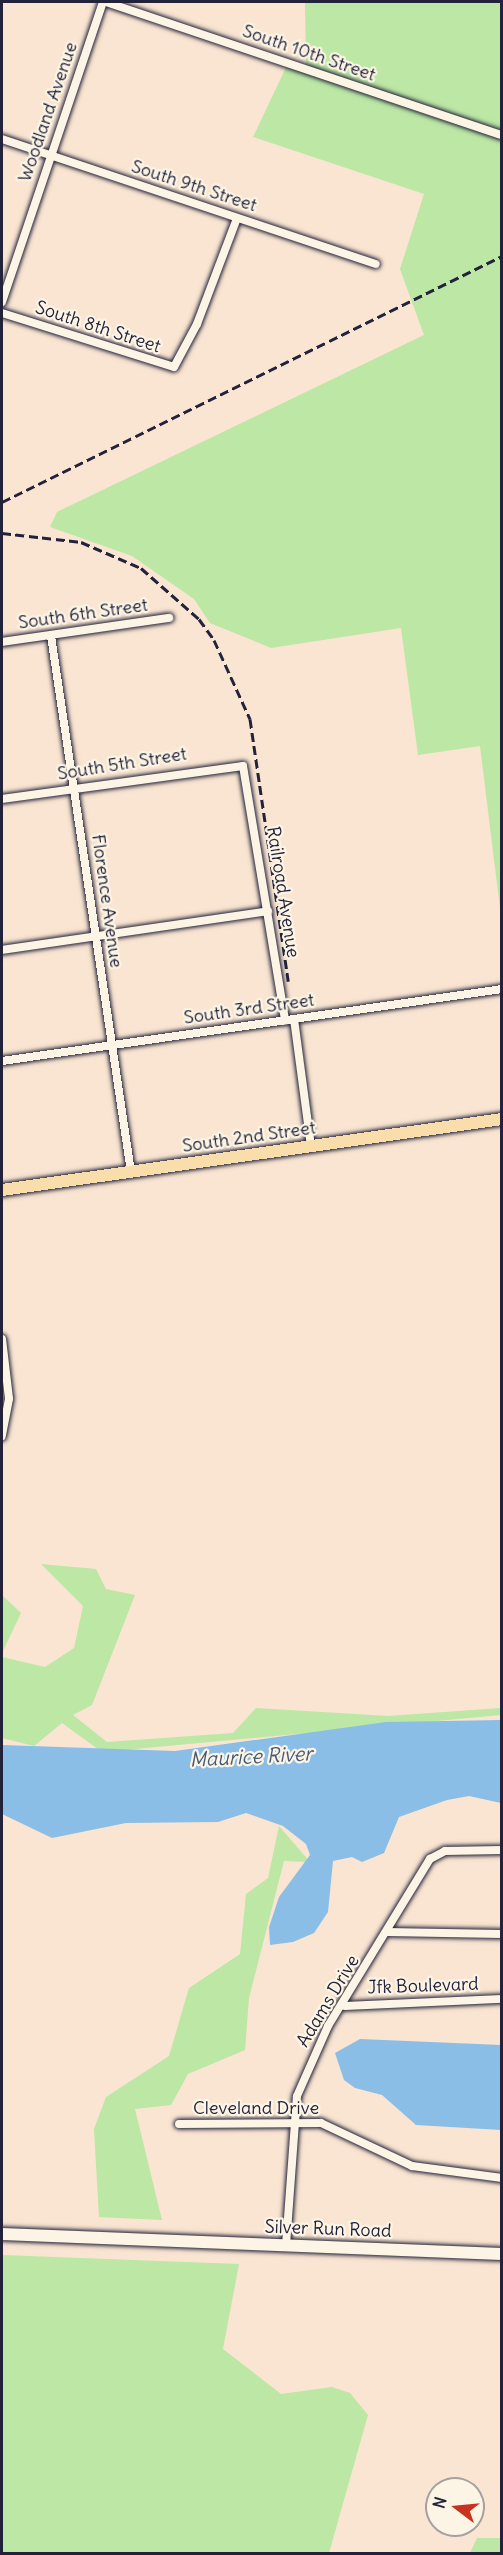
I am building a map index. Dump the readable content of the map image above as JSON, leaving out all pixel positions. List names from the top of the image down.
{
  "streets": {
    "main road": ["South 2nd Street", "Silver Run Road"],
    "street": [
      "South 10th Street",
      "Woodland Avenue",
      "South 9th Street",
      "South 8th Street",
      "South 6th Street",
      "South 5th Street",
      "Railroad Avenue",
      "Florence Avenue",
      "South 3rd Street",
      "Jfk Boulevard",
      "Adams Drive",
      "Cleveland Drive"
    ]
  },
  "crossings": [
    ["South 10th Street", "Woodland Avenue"],
    ["Woodland Avenue", "South 9th Street"],
    ["South 9th Street", "South 8th Street"],
    ["South 6th Street", "Florence Avenue"],
    ["South 5th Street", "Railroad Avenue"],
    ["South 5th Street", "Florence Avenue"],
    ["Railroad Avenue", "South 3rd Street"],
    ["Railroad Avenue", "South 2nd Street"],
    ["Florence Avenue", "South 3rd Street"],
    ["Florence Avenue", "South 2nd Street"],
    ["Jfk Boulevard", "Adams Drive"],
    ["Adams Drive", "Cleveland Drive"],
    ["Adams Drive", "Silver Run Road"]
  ],
  "water": ["Maurice River"],
  "north": "left"
}
